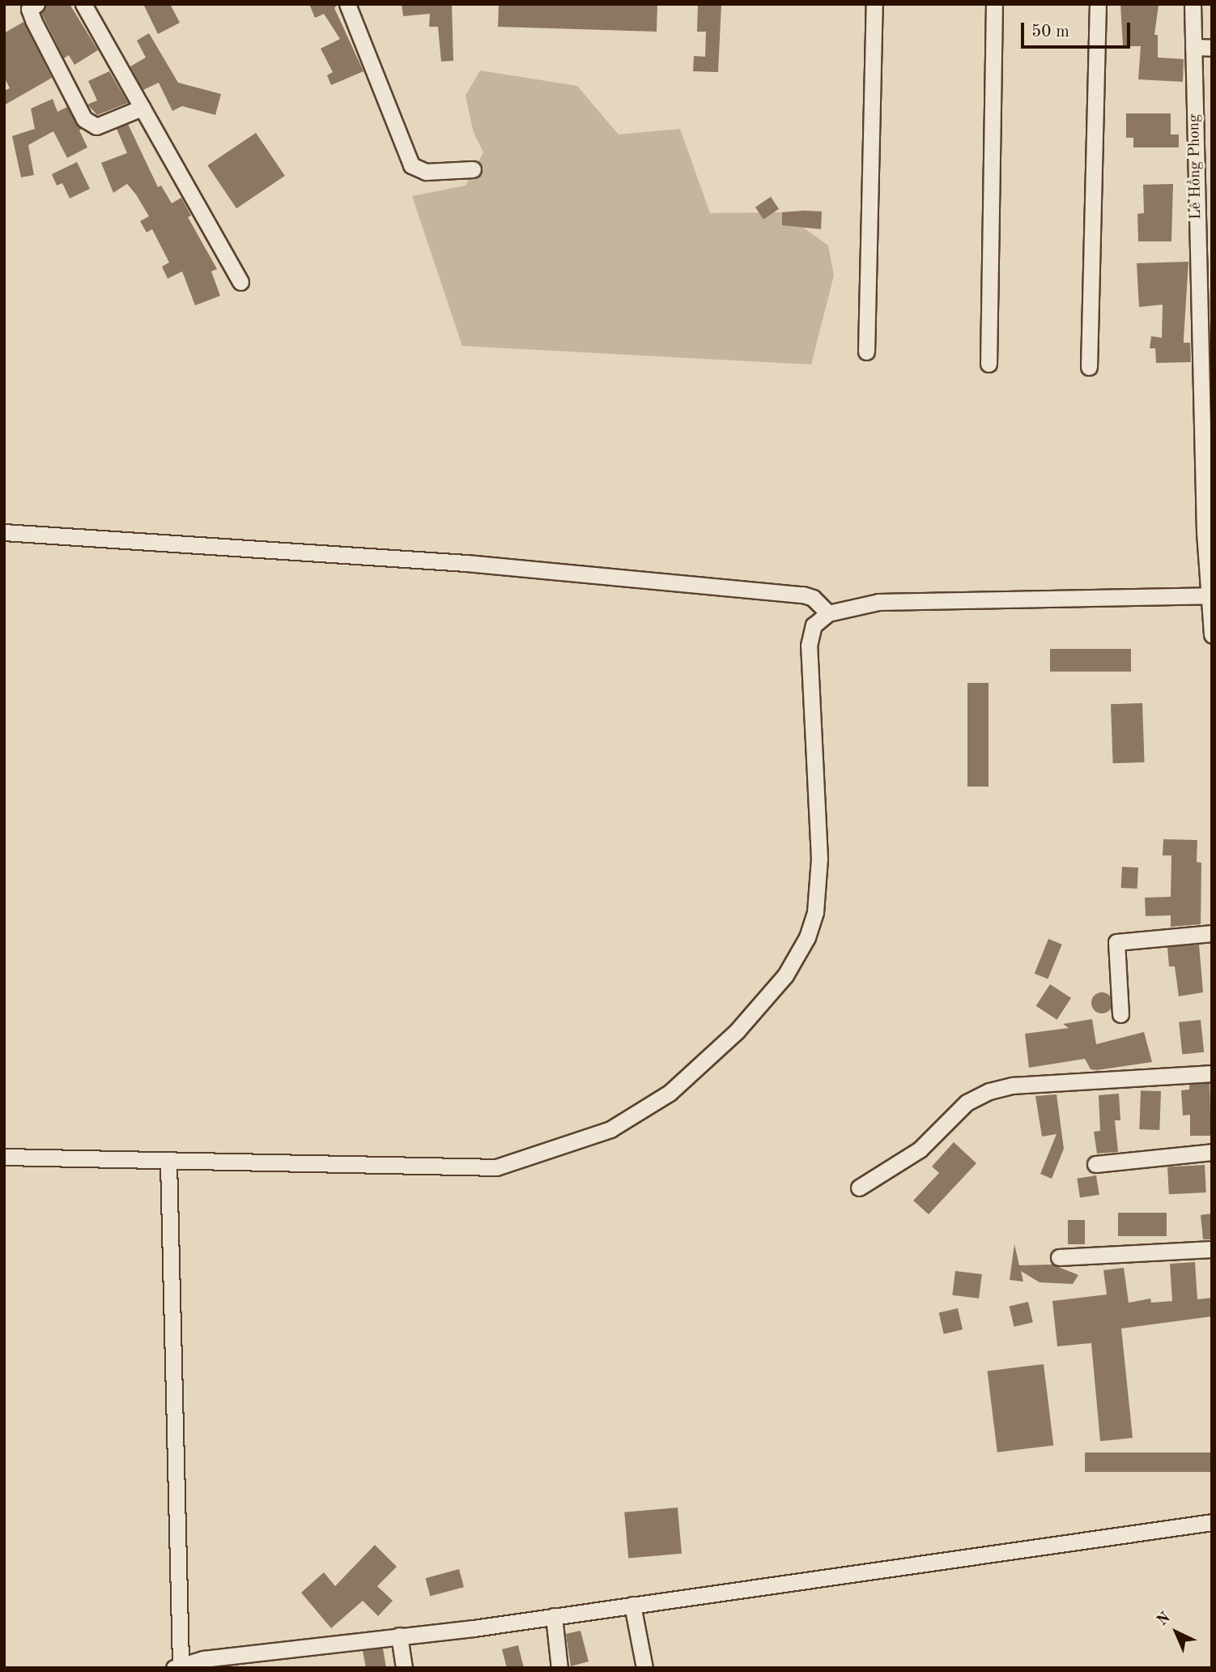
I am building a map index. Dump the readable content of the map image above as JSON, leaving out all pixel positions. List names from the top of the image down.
{
  "streets": {
    "street": ["Lê Hồng Phong"]
  },
  "scale_bar": "50 m",
  "north": "top left"
}
